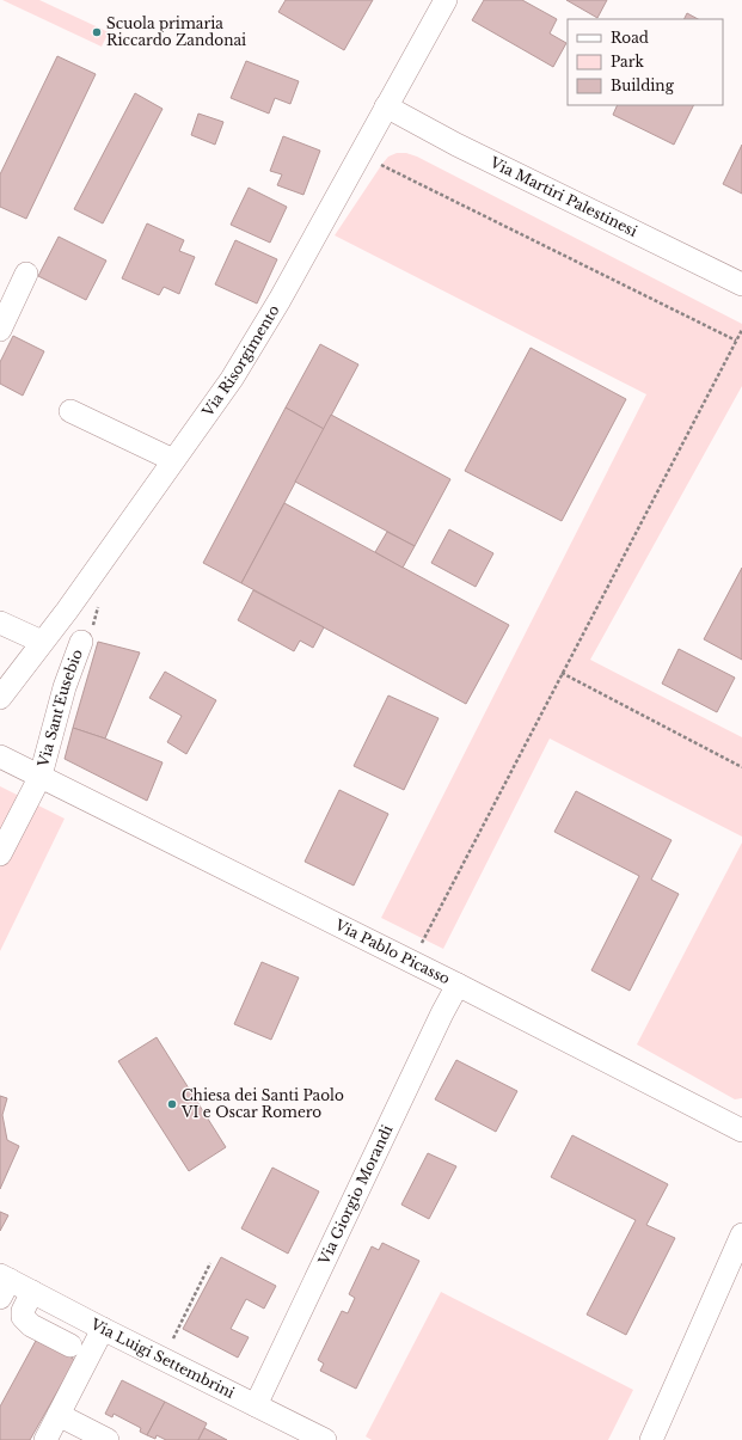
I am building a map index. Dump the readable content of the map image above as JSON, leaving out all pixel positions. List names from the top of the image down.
{
  "streets": {
    "street": [
      "Via Martiri Palestinesi",
      "Via Risorgimento",
      "Via Sant'Eusebio",
      "Via Pablo Picasso",
      "Via Giorgio Morandi",
      "Via Luigi Settembrini"
    ]
  },
  "crossings": [
    ["Via Martiri Palestinesi", "Via Risorgimento"],
    ["Via Sant'Eusebio", "Via Pablo Picasso"],
    ["Via Pablo Picasso", "Via Giorgio Morandi"],
    ["Via Giorgio Morandi", "Via Luigi Settembrini"]
  ],
  "places": ["Scuola primaria Riccardo Zandonai", "Chiesa dei Santi Paolo VI e Oscar Romero"],
  "legend": ["Road", "Park", "Building"]
}
